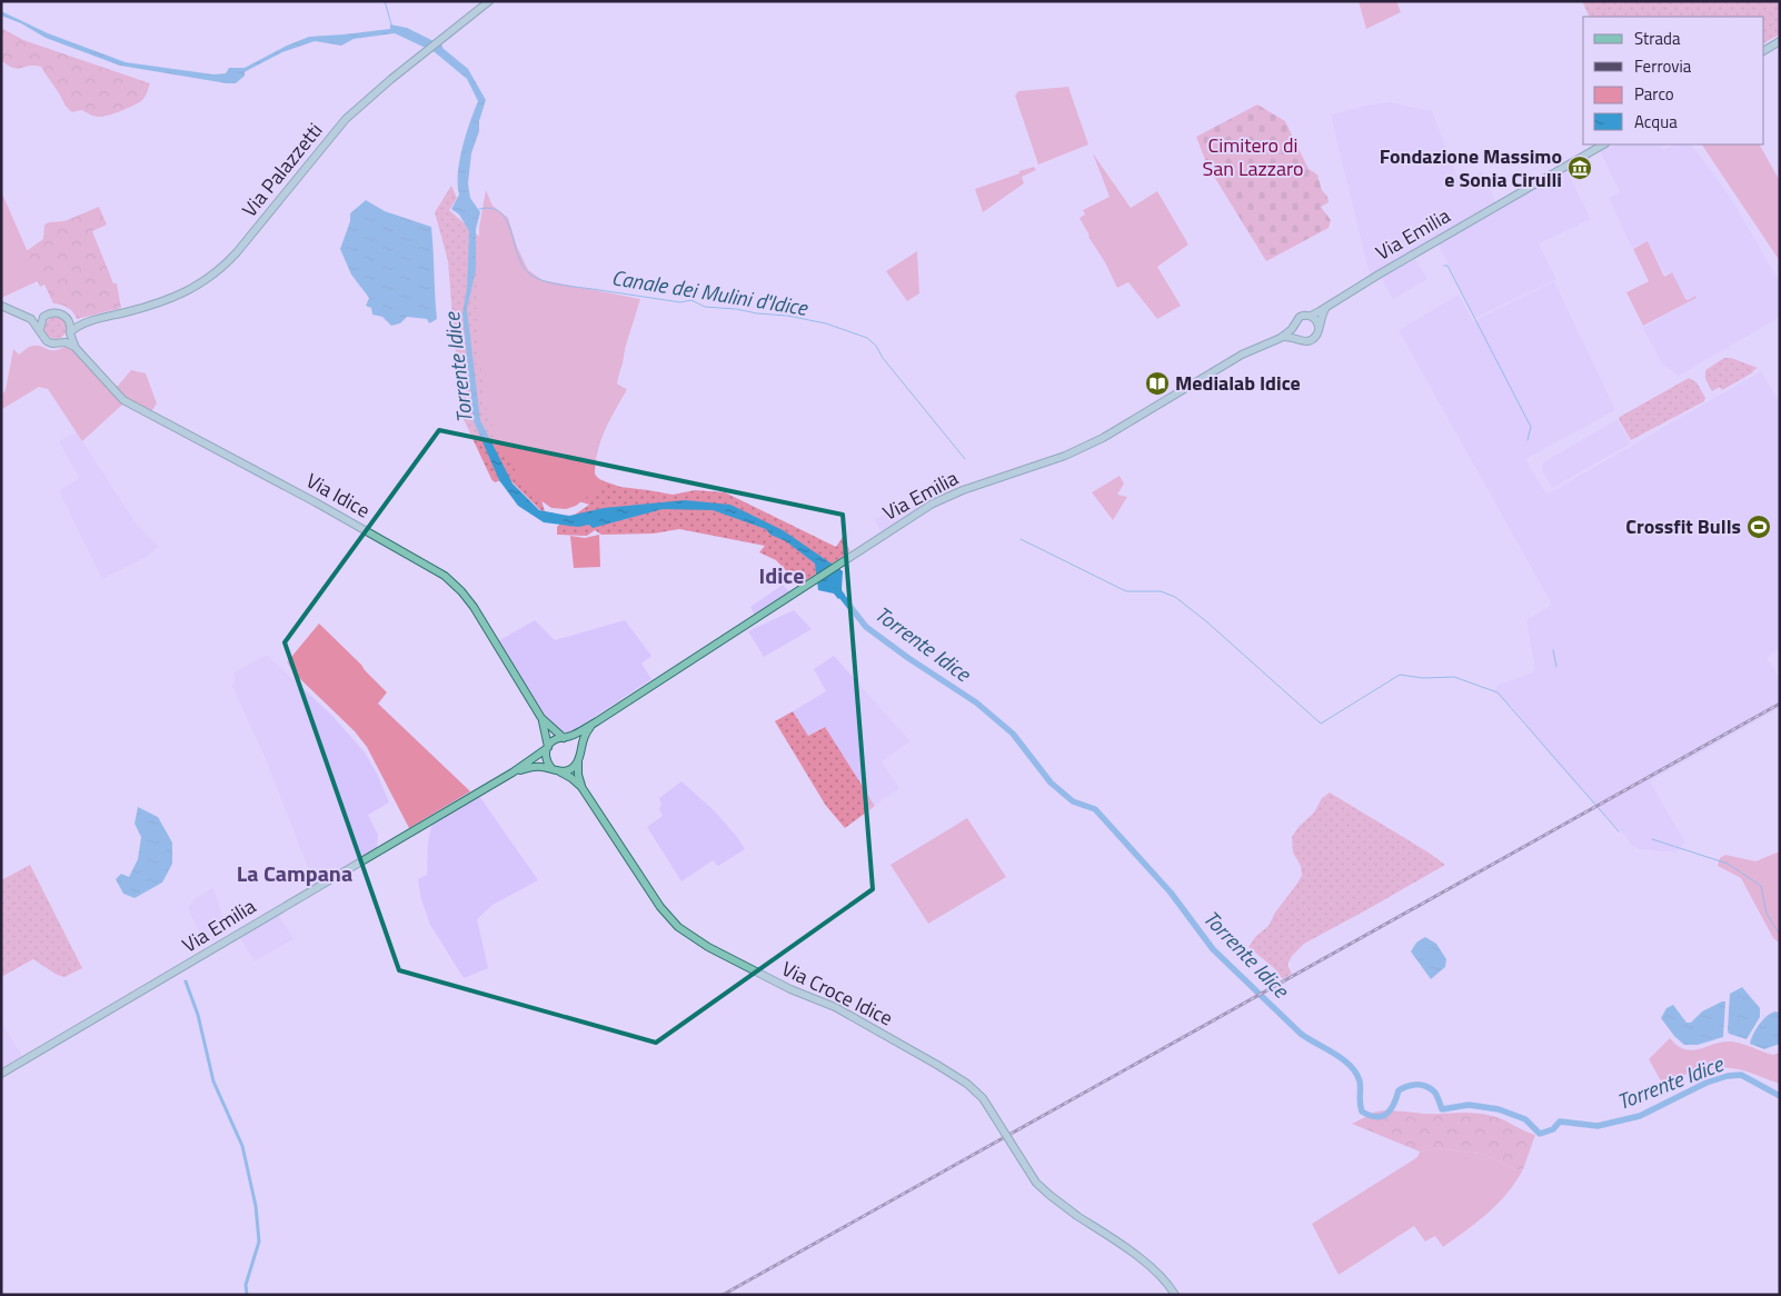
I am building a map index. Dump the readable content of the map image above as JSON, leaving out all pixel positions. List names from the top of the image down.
{
  "streets": {
    "main road": [
      "Via Palazzetti",
      "Via Emilia",
      "Via Idice",
      "Via Croce Idice"
    ]
  },
  "crossings": [
    ["Via Palazzetti", "Via Idice"],
    ["Via Emilia", "Via Idice"],
    ["Via Emilia", "Via Croce Idice"],
    ["Via Idice", "Via Croce Idice"]
  ],
  "districts": ["Idice", "La Campana"],
  "water": ["Canale dei Mulini d'Idice", "Torrente Idice"],
  "parks": ["Cimitero di San Lazzaro"],
  "places": {
    "museum": ["Fondazione Massimo e Sonia Cirulli"],
    "library": ["Medialab Idice"],
    "sports": ["Crossfit Bulls"]
  },
  "legend": [
    "Strada",
    "Ferrovia",
    "Parco",
    "Acqua"
  ]
}
